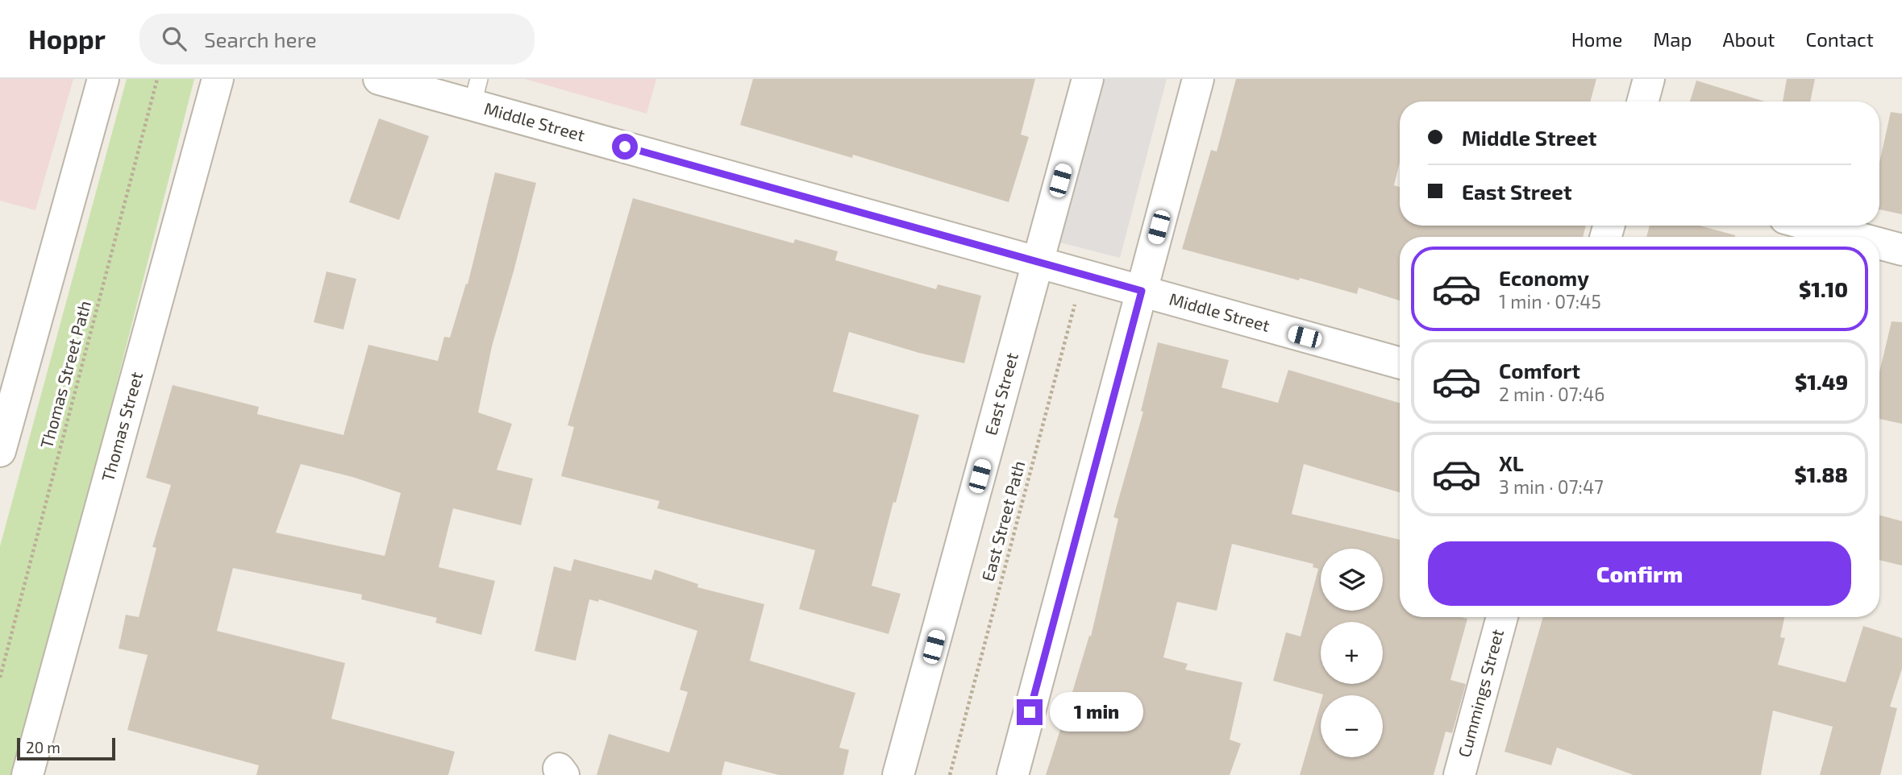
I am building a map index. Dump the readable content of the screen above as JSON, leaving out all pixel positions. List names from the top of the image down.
{
  "streets": {
    "street": [
      "Middle Street",
      "East Street",
      "Thomas Street",
      "Cummings Street"
    ],
    "path": ["Thomas Street Path", "East Street Path"]
  },
  "crossings": [
    ["Middle Street", "East Street"],
    ["Middle Street", "East Street Path"]
  ],
  "scale_bar": "20 m",
  "page": {
    "header": "Hoppr",
    "search": "Search here",
    "nav": [
      "Home",
      "Map",
      "About",
      "Contact"
    ],
    "banner": ["Middle Street", "East Street"],
    "list": [
      {
        "name": "Economy",
        "note": "1 min · 07:45",
        "value": "$1.10"
      },
      {
        "name": "Comfort",
        "note": "2 min · 07:46",
        "value": "$1.49"
      },
      {
        "name": "XL",
        "note": "3 min · 07:47",
        "value": "$1.88"
      }
    ],
    "buttons": "Confirm",
    "map_buttons": ["+", "−"],
    "bubble": "1 min",
    "scale": "20 m"
  }
}
